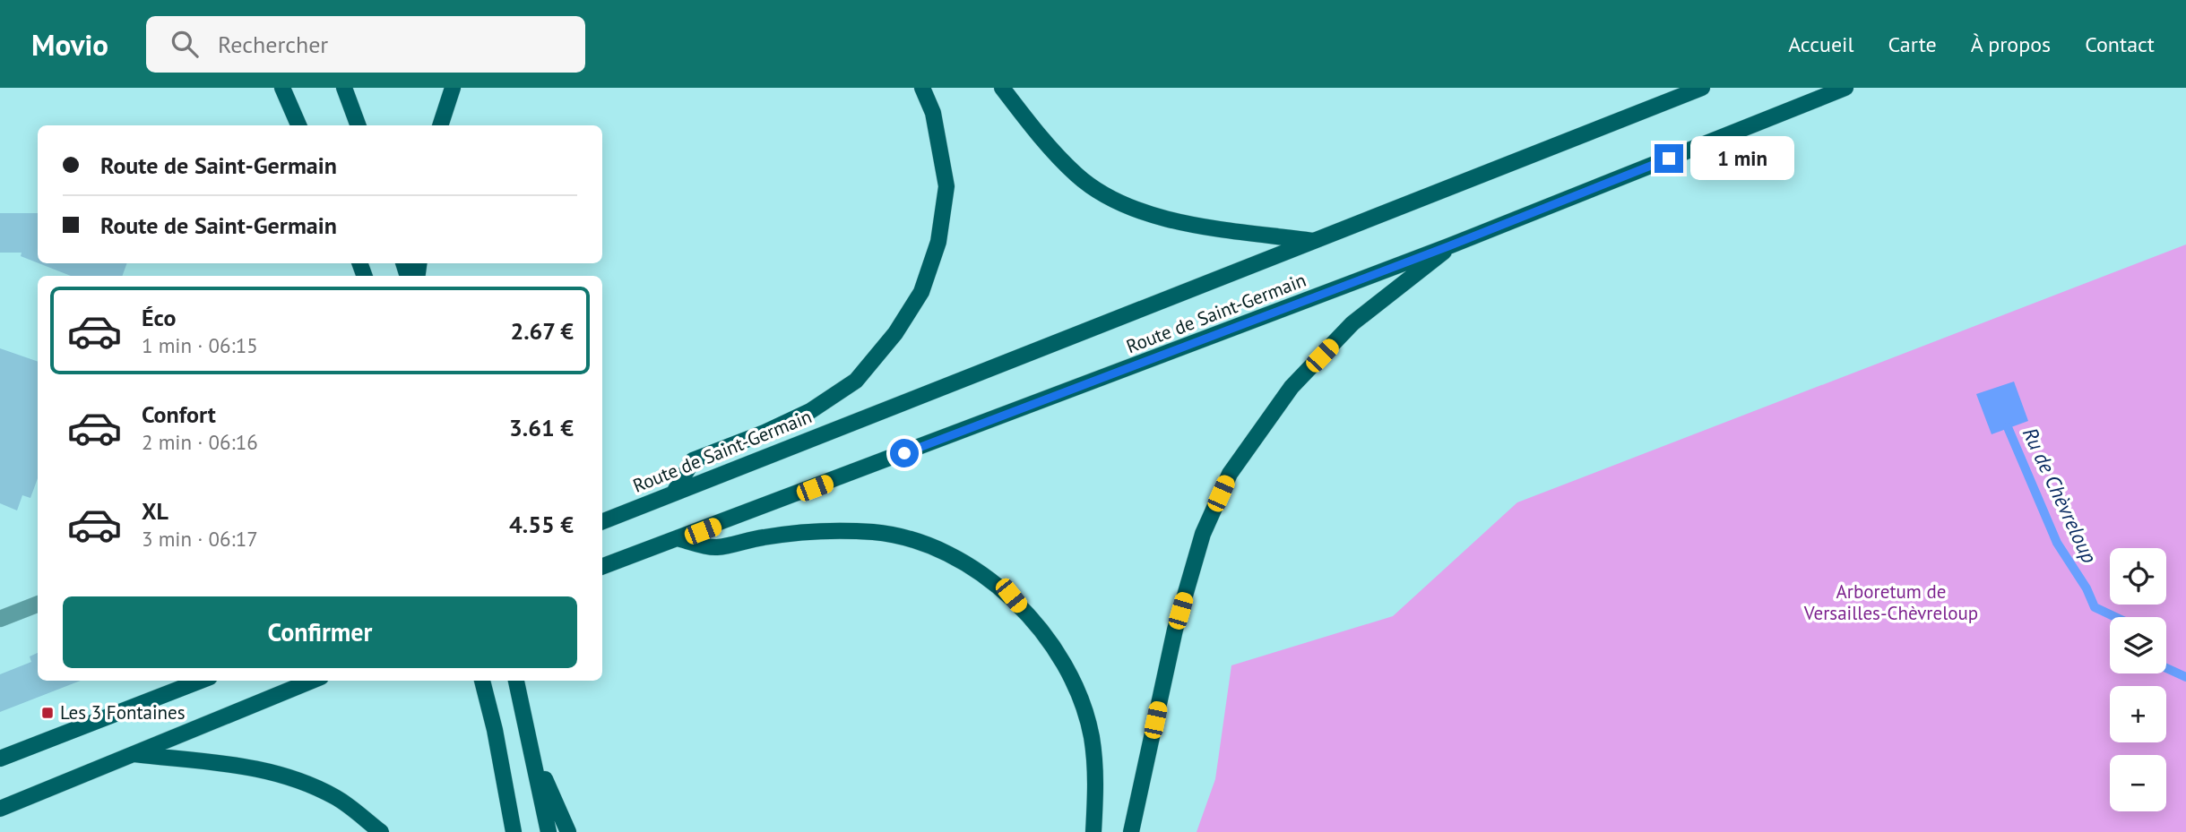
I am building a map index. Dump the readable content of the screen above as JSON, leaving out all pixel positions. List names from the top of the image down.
{
  "streets": {
    "main road": ["Route de Saint-Germain"]
  },
  "water": ["Ru de Chèvreloup"],
  "parks": ["Arboretum de Versailles-Chèvreloup"],
  "places": {
    "transit": ["Les 3 Fontaines"]
  },
  "page": {
    "header": "Movio",
    "search": "Rechercher",
    "nav": [
      "Accueil",
      "Carte",
      "À propos",
      "Contact"
    ],
    "banner": ["Route de Saint-Germain", "Route de Saint-Germain"],
    "bubble": "1 min",
    "list": [
      {
        "name": "Éco",
        "note": "1 min · 06:15",
        "value": "2.67 €"
      },
      {
        "name": "Confort",
        "note": "2 min · 06:16",
        "value": "3.61 €"
      },
      {
        "name": "XL",
        "note": "3 min · 06:17",
        "value": "4.55 €"
      }
    ],
    "map_buttons": ["+", "−"],
    "buttons": "Confirmer"
  }
}
